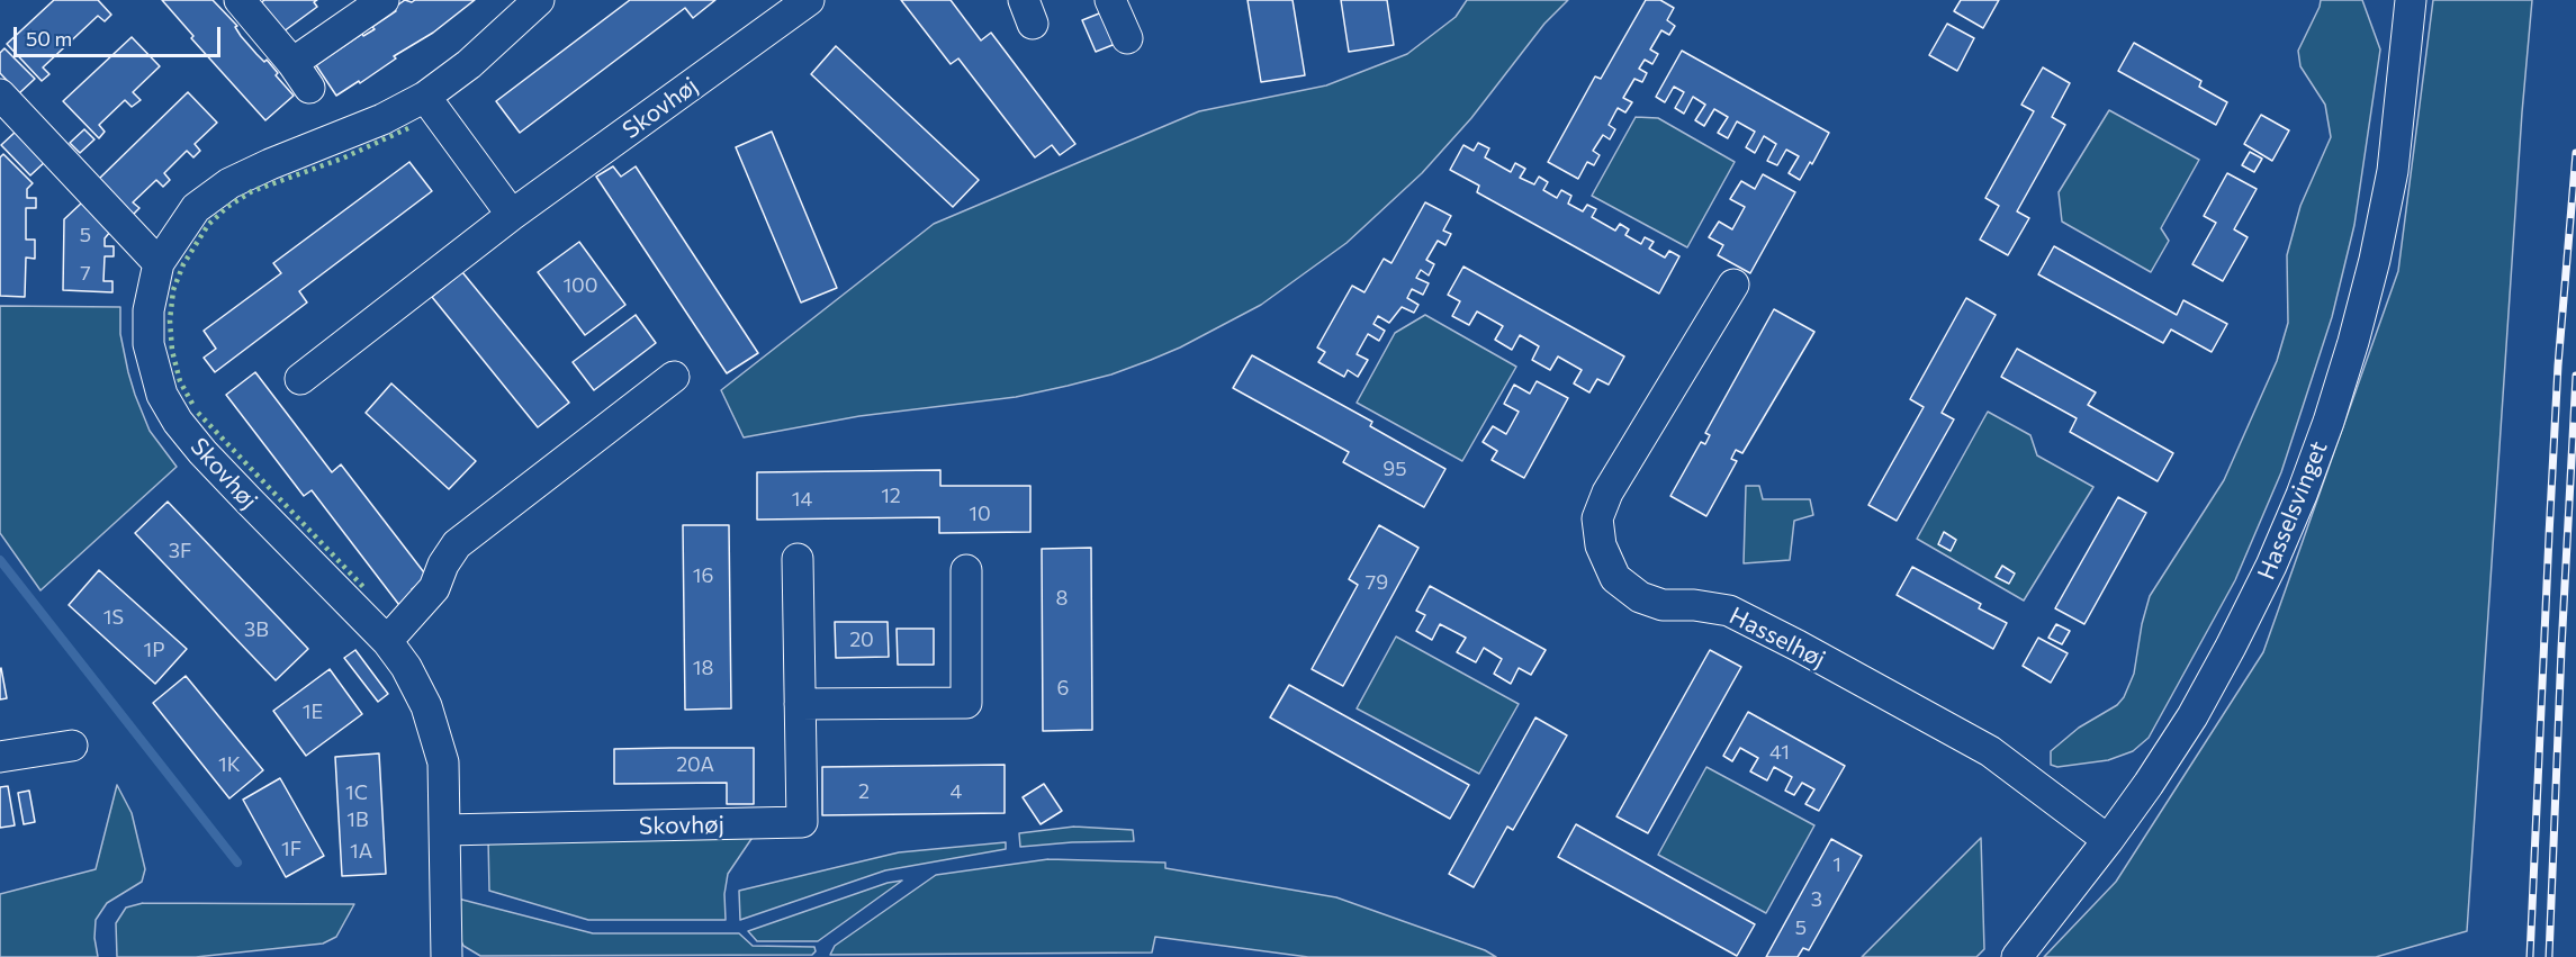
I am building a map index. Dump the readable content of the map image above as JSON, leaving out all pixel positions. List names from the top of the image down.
{
  "streets": {
    "street": ["Skovhøj", "Hasselsvinget", "Hasselhøj"]
  },
  "crossings": [
    ["Hasselsvinget", "Hasselhøj"]
  ],
  "house_numbers": [
    "5",
    "7",
    "100",
    "95",
    "12",
    "14",
    "10",
    "3F",
    "16",
    "79",
    "8",
    "1S",
    "3B",
    "20",
    "1P",
    "18",
    "6",
    "1E",
    "41",
    "1K",
    "20A",
    "2",
    "4",
    "1C",
    "1B",
    "1F",
    "1A",
    "1",
    "3",
    "5"
  ],
  "scale_bar": "50 m"
}
